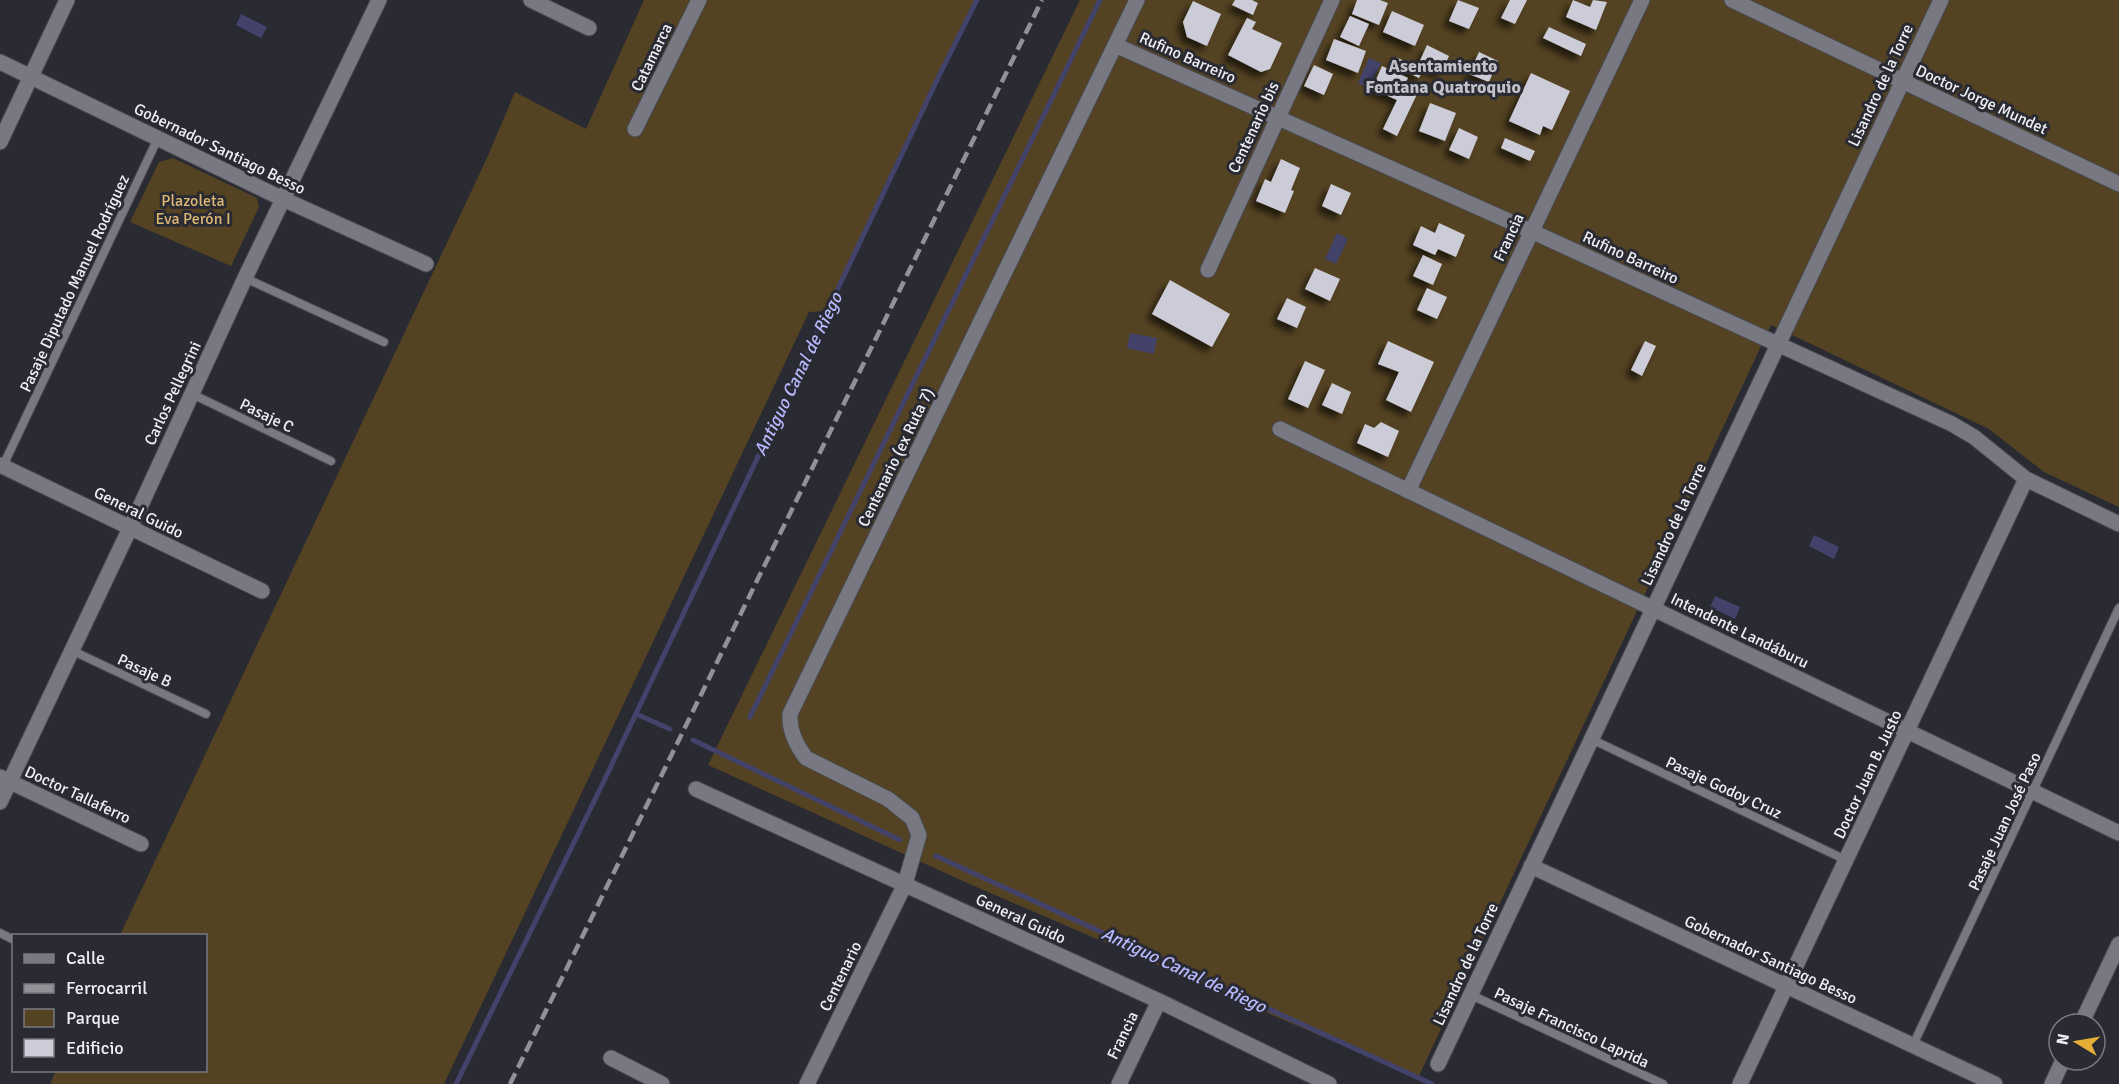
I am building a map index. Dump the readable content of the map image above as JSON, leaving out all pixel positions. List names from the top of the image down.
{
  "streets": {
    "street": [
      "Catamarca",
      "Rufino Barreiro",
      "Lisandro de la Torre",
      "Doctor Jorge Mundet",
      "Centenario bis",
      "Gobernador Santiago Besso",
      "Francia",
      "Carlos Pellegrini",
      "Centenario (ex Ruta 7)",
      "General Guido",
      "Intendente Landáburu",
      "Doctor Juan B. Justo",
      "Doctor Tallaferro",
      "Centenario"
    ],
    "lane": [
      "Pasaje Diputado Manuel Rodríguez",
      "Pasaje C",
      "Pasaje B",
      "Pasaje Godoy Cruz",
      "Pasaje Juan José Paso",
      "Pasaje Francisco Laprida"
    ]
  },
  "crossings": [
    ["Rufino Barreiro", "Lisandro de la Torre"],
    ["Rufino Barreiro", "Centenario bis"],
    ["Rufino Barreiro", "Francia"],
    ["Rufino Barreiro", "Centenario (ex Ruta 7)"],
    ["Rufino Barreiro", "Doctor Juan B. Justo"],
    ["Lisandro de la Torre", "Doctor Jorge Mundet"],
    ["Lisandro de la Torre", "Gobernador Santiago Besso"],
    ["Lisandro de la Torre", "Intendente Landáburu"],
    ["Lisandro de la Torre", "Pasaje Godoy Cruz"],
    ["Lisandro de la Torre", "Pasaje Francisco Laprida"],
    ["Gobernador Santiago Besso", "Pasaje Diputado Manuel Rodríguez"],
    ["Gobernador Santiago Besso", "Carlos Pellegrini"],
    ["Gobernador Santiago Besso", "Doctor Juan B. Justo"],
    ["Gobernador Santiago Besso", "Pasaje Juan José Paso"],
    ["Francia", "General Guido"],
    ["Francia", "Intendente Landáburu"],
    ["Pasaje Diputado Manuel Rodríguez", "General Guido"],
    ["Carlos Pellegrini", "Pasaje C"],
    ["Carlos Pellegrini", "General Guido"],
    ["Carlos Pellegrini", "Pasaje B"],
    ["Carlos Pellegrini", "Doctor Tallaferro"],
    ["Centenario (ex Ruta 7)", "General Guido"],
    ["Centenario (ex Ruta 7)", "Centenario"],
    ["General Guido", "Centenario"],
    ["Intendente Landáburu", "Doctor Juan B. Justo"],
    ["Intendente Landáburu", "Pasaje Juan José Paso"],
    ["Doctor Juan B. Justo", "Pasaje Godoy Cruz"]
  ],
  "districts": ["Asentamiento Fontana Quatroquio"],
  "water": ["Antiguo Canal de Riego"],
  "parks": ["Plazoleta Eva Perón I"],
  "legend": [
    "Calle",
    "Ferrocarril",
    "Parque",
    "Edificio"
  ],
  "north": "left"
}
